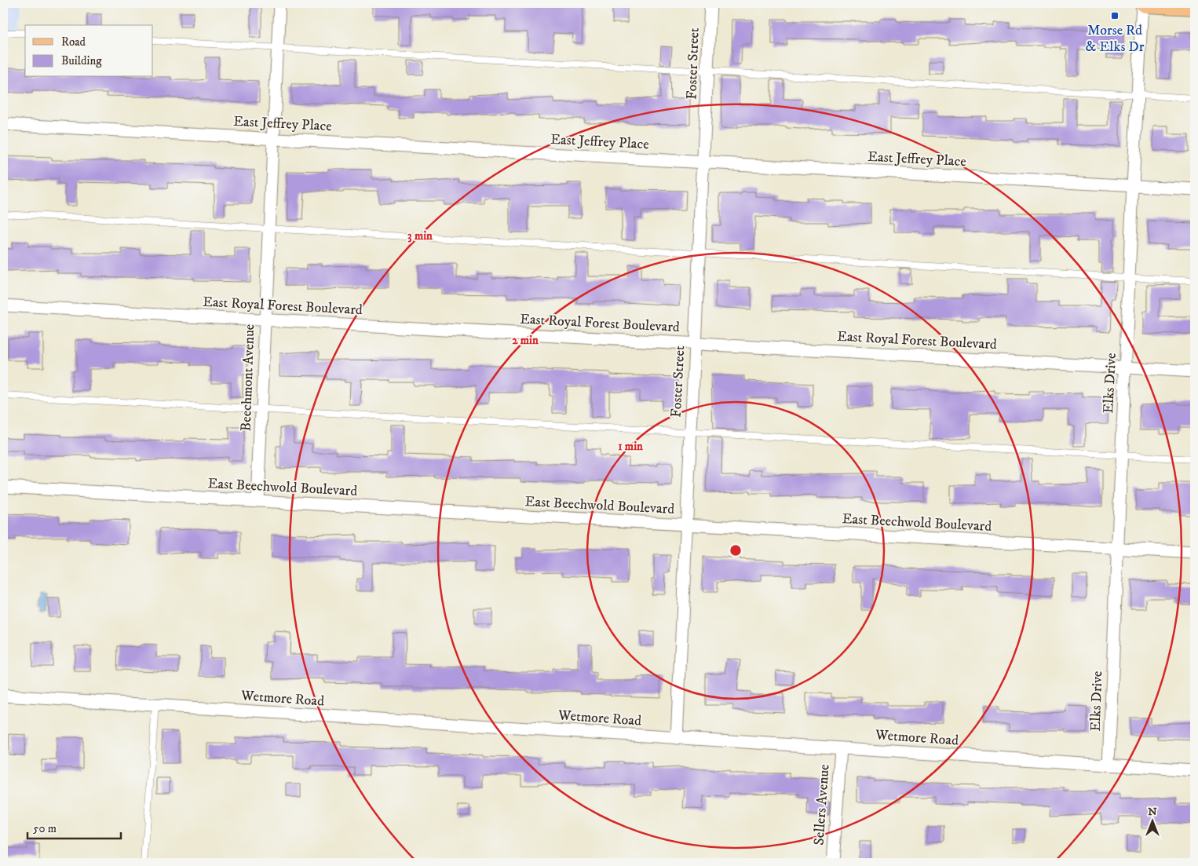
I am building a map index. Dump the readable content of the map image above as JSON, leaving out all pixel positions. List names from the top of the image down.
{
  "streets": {
    "street": [
      "Foster Street",
      "East Jeffrey Place",
      "East Royal Forest Boulevard",
      "Beechmont Avenue",
      "Elks Drive",
      "East Beechwold Boulevard",
      "Wetmore Road",
      "Sellers Avenue"
    ]
  },
  "crossings": [
    ["Foster Street", "East Jeffrey Place"],
    ["Foster Street", "East Royal Forest Boulevard"],
    ["Foster Street", "East Beechwold Boulevard"],
    ["Foster Street", "Wetmore Road"],
    ["East Jeffrey Place", "Beechmont Avenue"],
    ["East Jeffrey Place", "Elks Drive"],
    ["East Royal Forest Boulevard", "Beechmont Avenue"],
    ["East Royal Forest Boulevard", "Elks Drive"],
    ["Beechmont Avenue", "East Beechwold Boulevard"],
    ["Elks Drive", "East Beechwold Boulevard"],
    ["Elks Drive", "Wetmore Road"],
    ["Wetmore Road", "Sellers Avenue"]
  ],
  "places": {
    "transit": ["Morse Rd & Elks Dr"]
  },
  "legend": ["Road", "Building"],
  "scale_bar": "50 m",
  "north": "top",
  "rings": ["3 min", "2 min", "1 min"]
}
